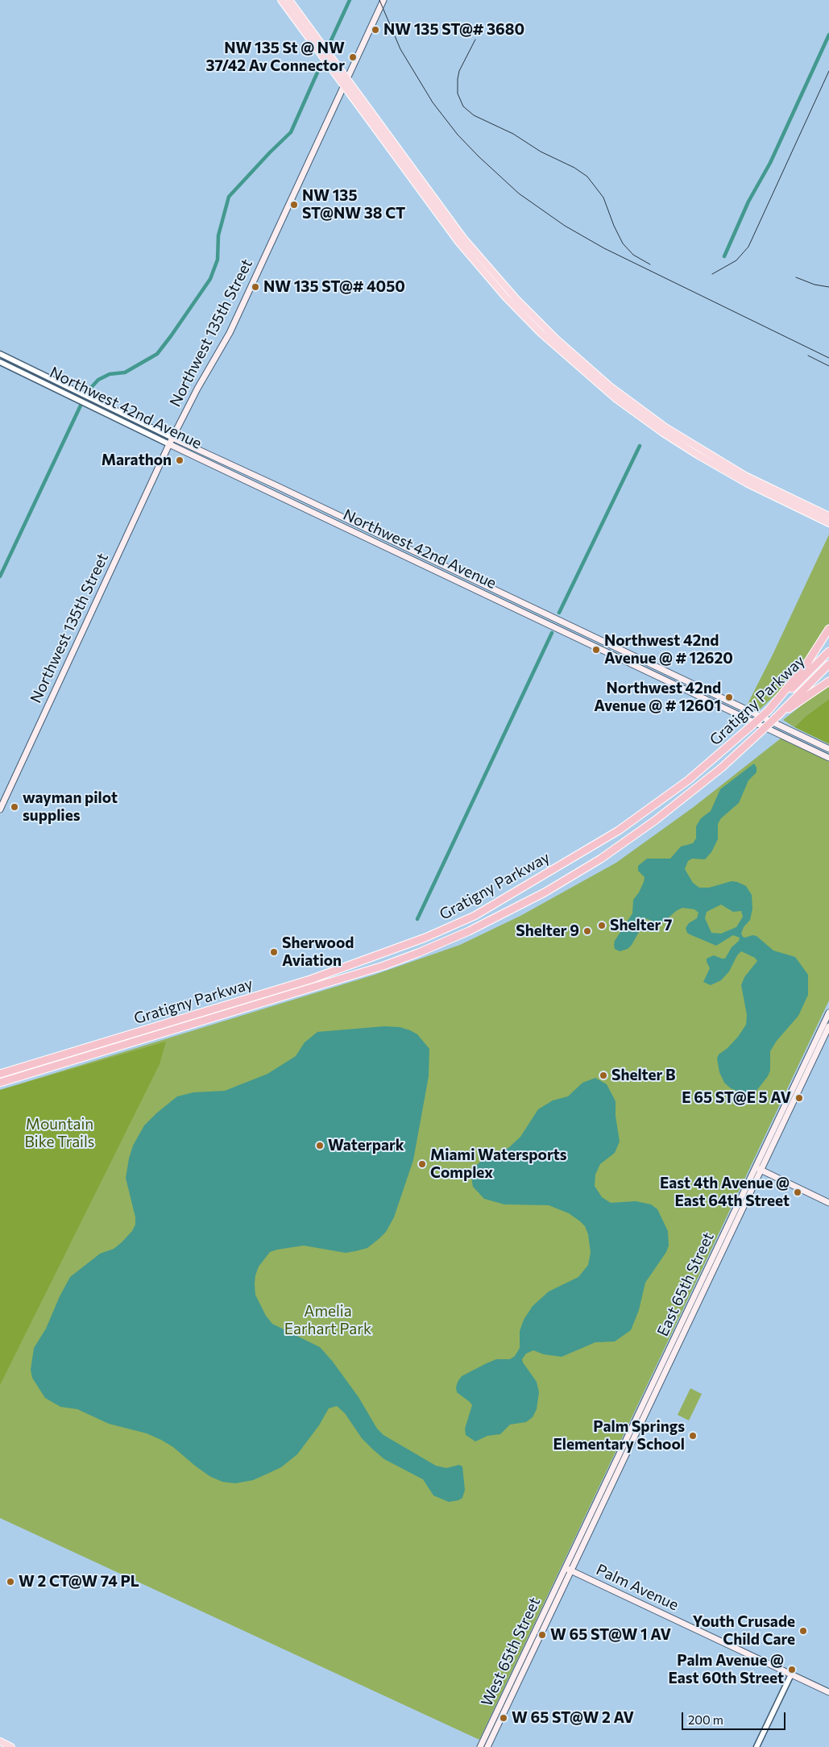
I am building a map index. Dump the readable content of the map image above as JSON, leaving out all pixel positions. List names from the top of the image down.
{
  "streets": {
    "highway": ["Gratigny Parkway"],
    "main road": [
      "Northwest 135th Street",
      "Northwest 42nd Avenue",
      "East 65th Street",
      "Palm Avenue",
      "West 65th Street"
    ]
  },
  "crossings": [
    ["Northwest 135th Street", "Northwest 42nd Avenue"],
    ["East 65th Street", "Palm Avenue"],
    ["East 65th Street", "West 65th Street"],
    ["Palm Avenue", "West 65th Street"]
  ],
  "parks": ["Mountain Bike Trails", "Amelia Earhart Park"],
  "places": [
    "NW 135 ST@# 3680",
    "NW 135 St @ NW 37/42 Av Connector",
    "NW 135 ST@NW 38 CT",
    "NW 135 ST@# 4050",
    "Marathon",
    "Northwest 42nd Avenue @ # 12620",
    "Northwest 42nd Avenue @ # 12601",
    "wayman pilot supplies",
    "Shelter 7",
    "Shelter 9",
    "Sherwood Aviation",
    "Shelter B",
    "E 65 ST@E 5 AV",
    "Waterpark",
    "Miami Watersports Complex",
    "East 4th Avenue @ East 64th Street",
    "Palm Springs Elementary School",
    "W 2 CT@W 74 PL",
    "Youth Crusade Child Care",
    "W 65 ST@W 1 AV",
    "Palm Avenue @ East 60th Street",
    "W 65 ST@W 2 AV"
  ],
  "scale_bar": "200 m"
}
